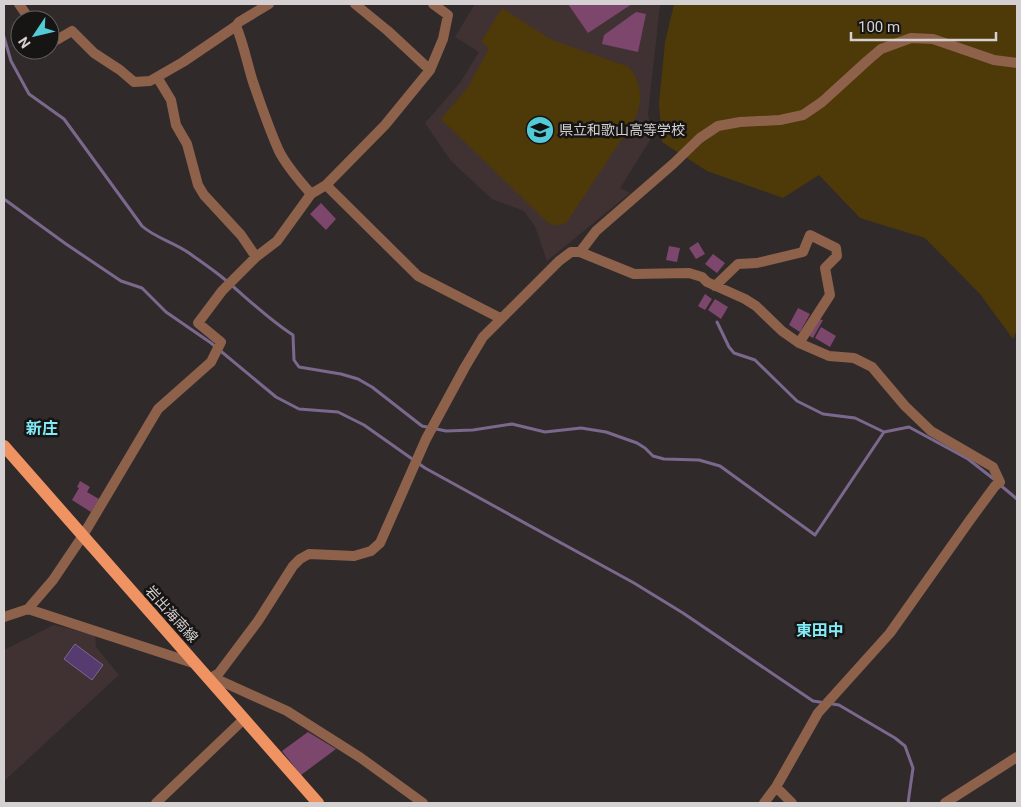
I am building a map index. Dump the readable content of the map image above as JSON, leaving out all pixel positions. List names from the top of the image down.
{
  "streets": {
    "main road": ["岩出海南線"]
  },
  "districts": ["新庄", "東田中"],
  "places": {
    "school or university": ["県立和歌山高等学校"]
  },
  "scale_bar": "100 m",
  "north": "bottom left"
}
